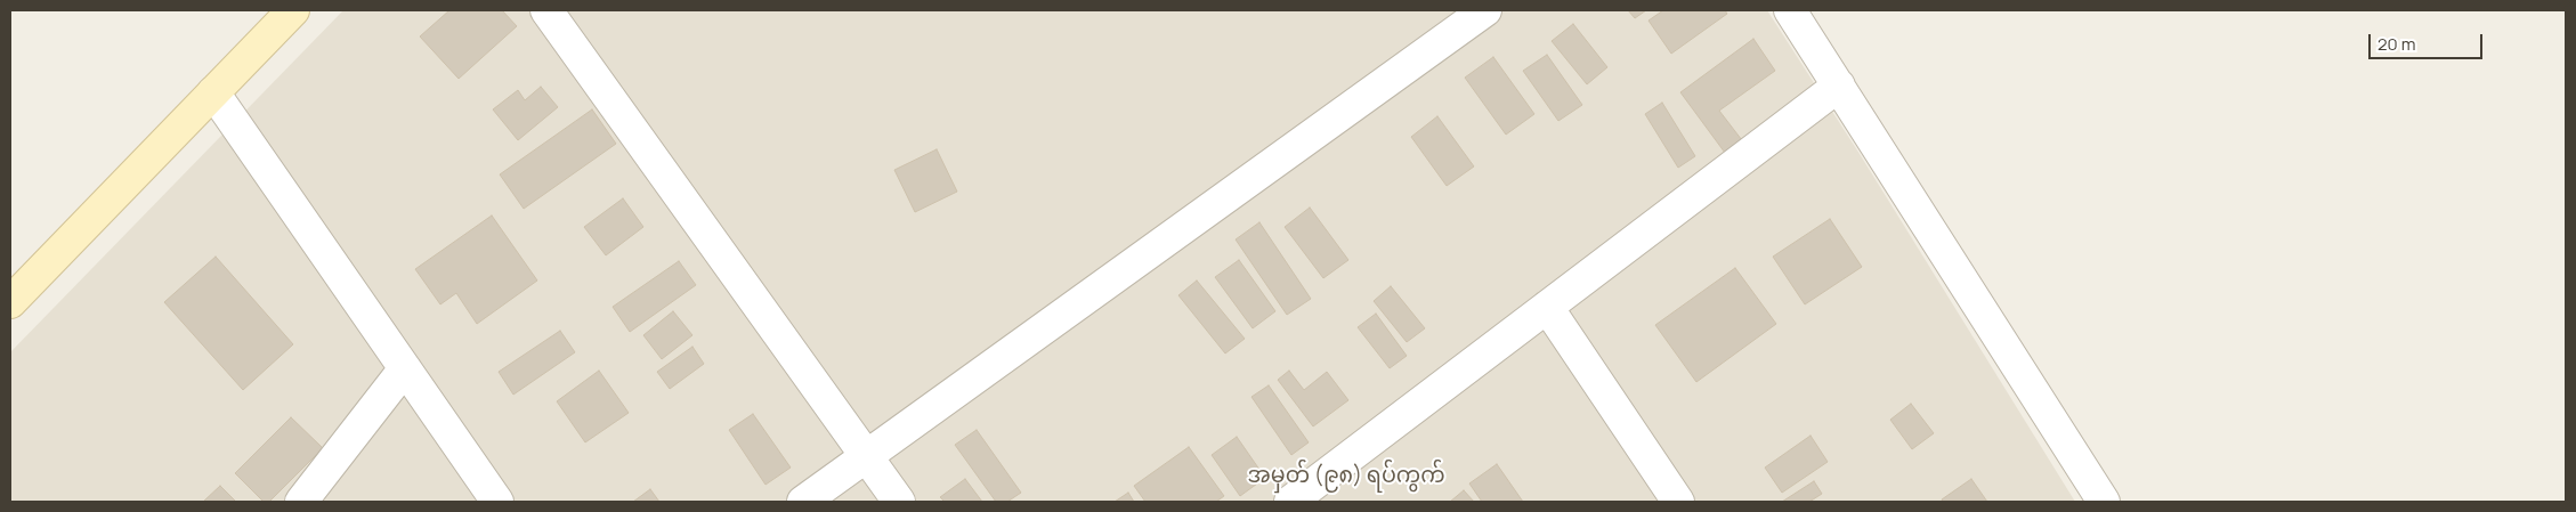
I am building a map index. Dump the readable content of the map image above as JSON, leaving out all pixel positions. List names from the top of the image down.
{
  "districts": ["အမှတ် (၉၈) ရပ်ကွက်"],
  "scale_bar": "20 m"
}
